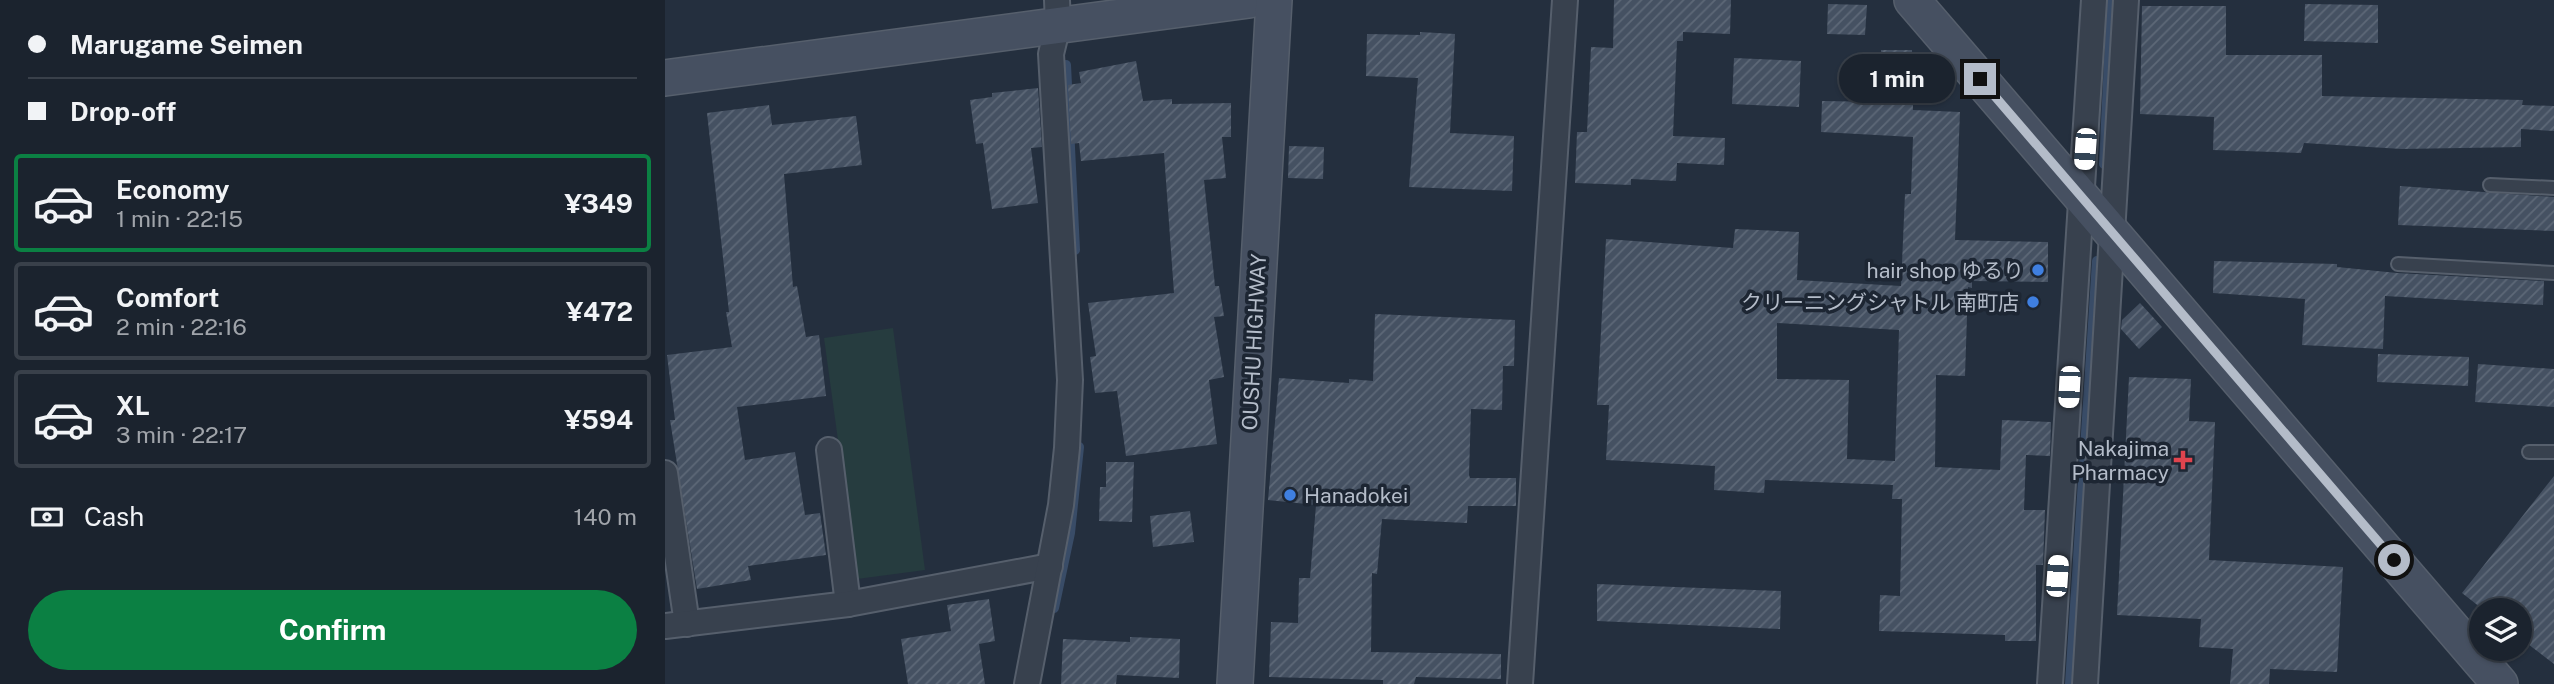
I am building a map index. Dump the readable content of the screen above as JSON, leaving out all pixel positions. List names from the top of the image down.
{
  "streets": {
    "street": ["OUSHU HIGHWAY"]
  },
  "places": {
    "other": ["hair shop ゆるり", "クリーニングシャトル 南町店", "Hanadokei"],
    "health": ["Nakajima Pharmacy"]
  },
  "page": {
    "banner": ["Marugame Seimen", "Drop-off"],
    "bubble": "1 min",
    "list": [
      {
        "name": "Economy",
        "note": "1 min · 22:15",
        "value": "¥349"
      },
      {
        "name": "Comfort",
        "note": "2 min · 22:16",
        "value": "¥472"
      },
      {
        "name": "XL",
        "note": "3 min · 22:17",
        "value": "¥594"
      }
    ],
    "pay": ["Cash", "140 m"],
    "buttons": "Confirm"
  }
}
